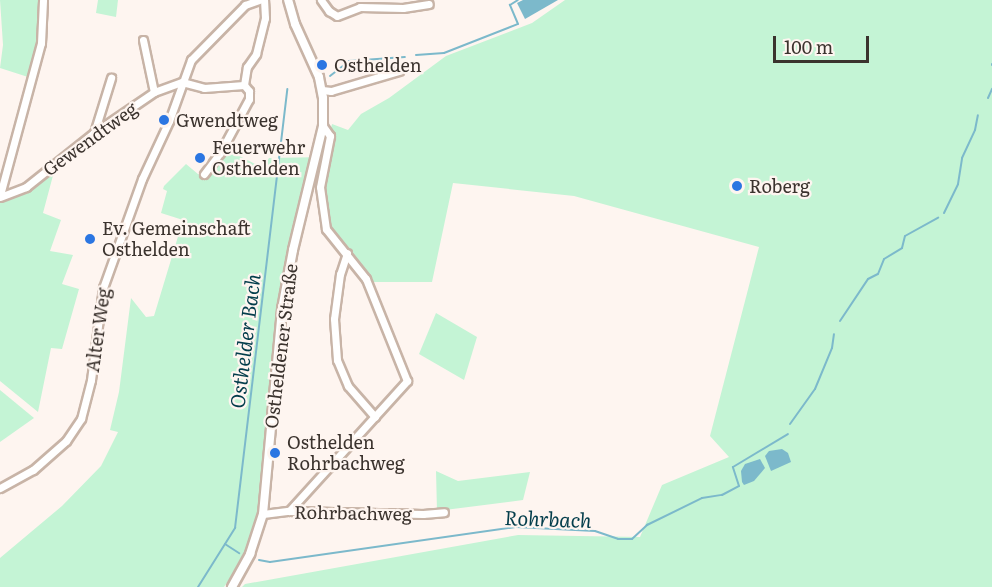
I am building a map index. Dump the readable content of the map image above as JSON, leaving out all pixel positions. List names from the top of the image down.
{
  "streets": {
    "main road": ["Ostheldener Straße"],
    "street": ["Gewendtweg", "Alter Weg", "Rohrbachweg"]
  },
  "crossings": [
    ["Gewendtweg", "Alter Weg"],
    ["Ostheldener Straße", "Rohrbachweg"]
  ],
  "water": ["Osthelder Bach", "Rohrbach"],
  "places": [
    "Osthelden",
    "Gwendtweg",
    "Feuerwehr Osthelden",
    "Roberg",
    "Ev. Gemeinschaft Osthelden",
    "Osthelden Rohrbachweg"
  ],
  "scale_bar": "100 m"
}
